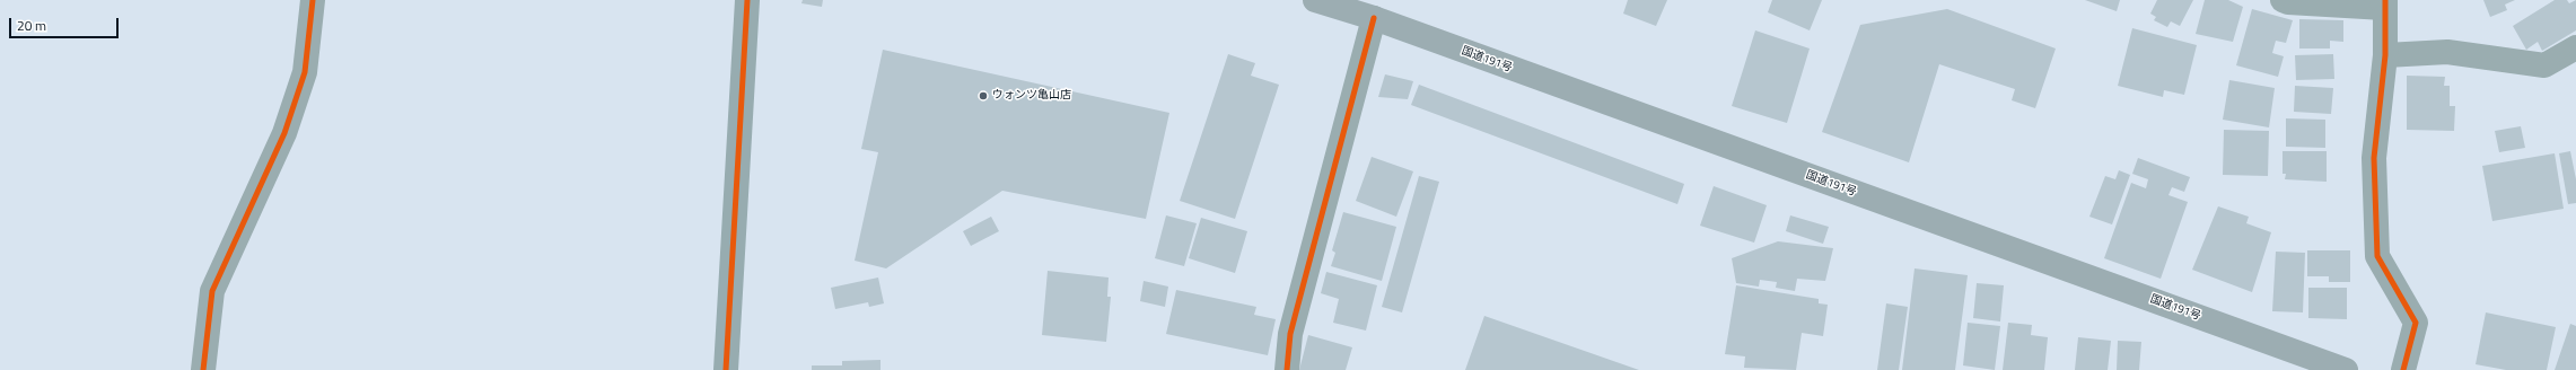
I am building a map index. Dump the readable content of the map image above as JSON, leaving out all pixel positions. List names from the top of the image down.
{
  "streets": {
    "highway": ["国道191号"]
  },
  "places": ["ウォンツ亀山店"],
  "scale_bar": "20 m"
}
